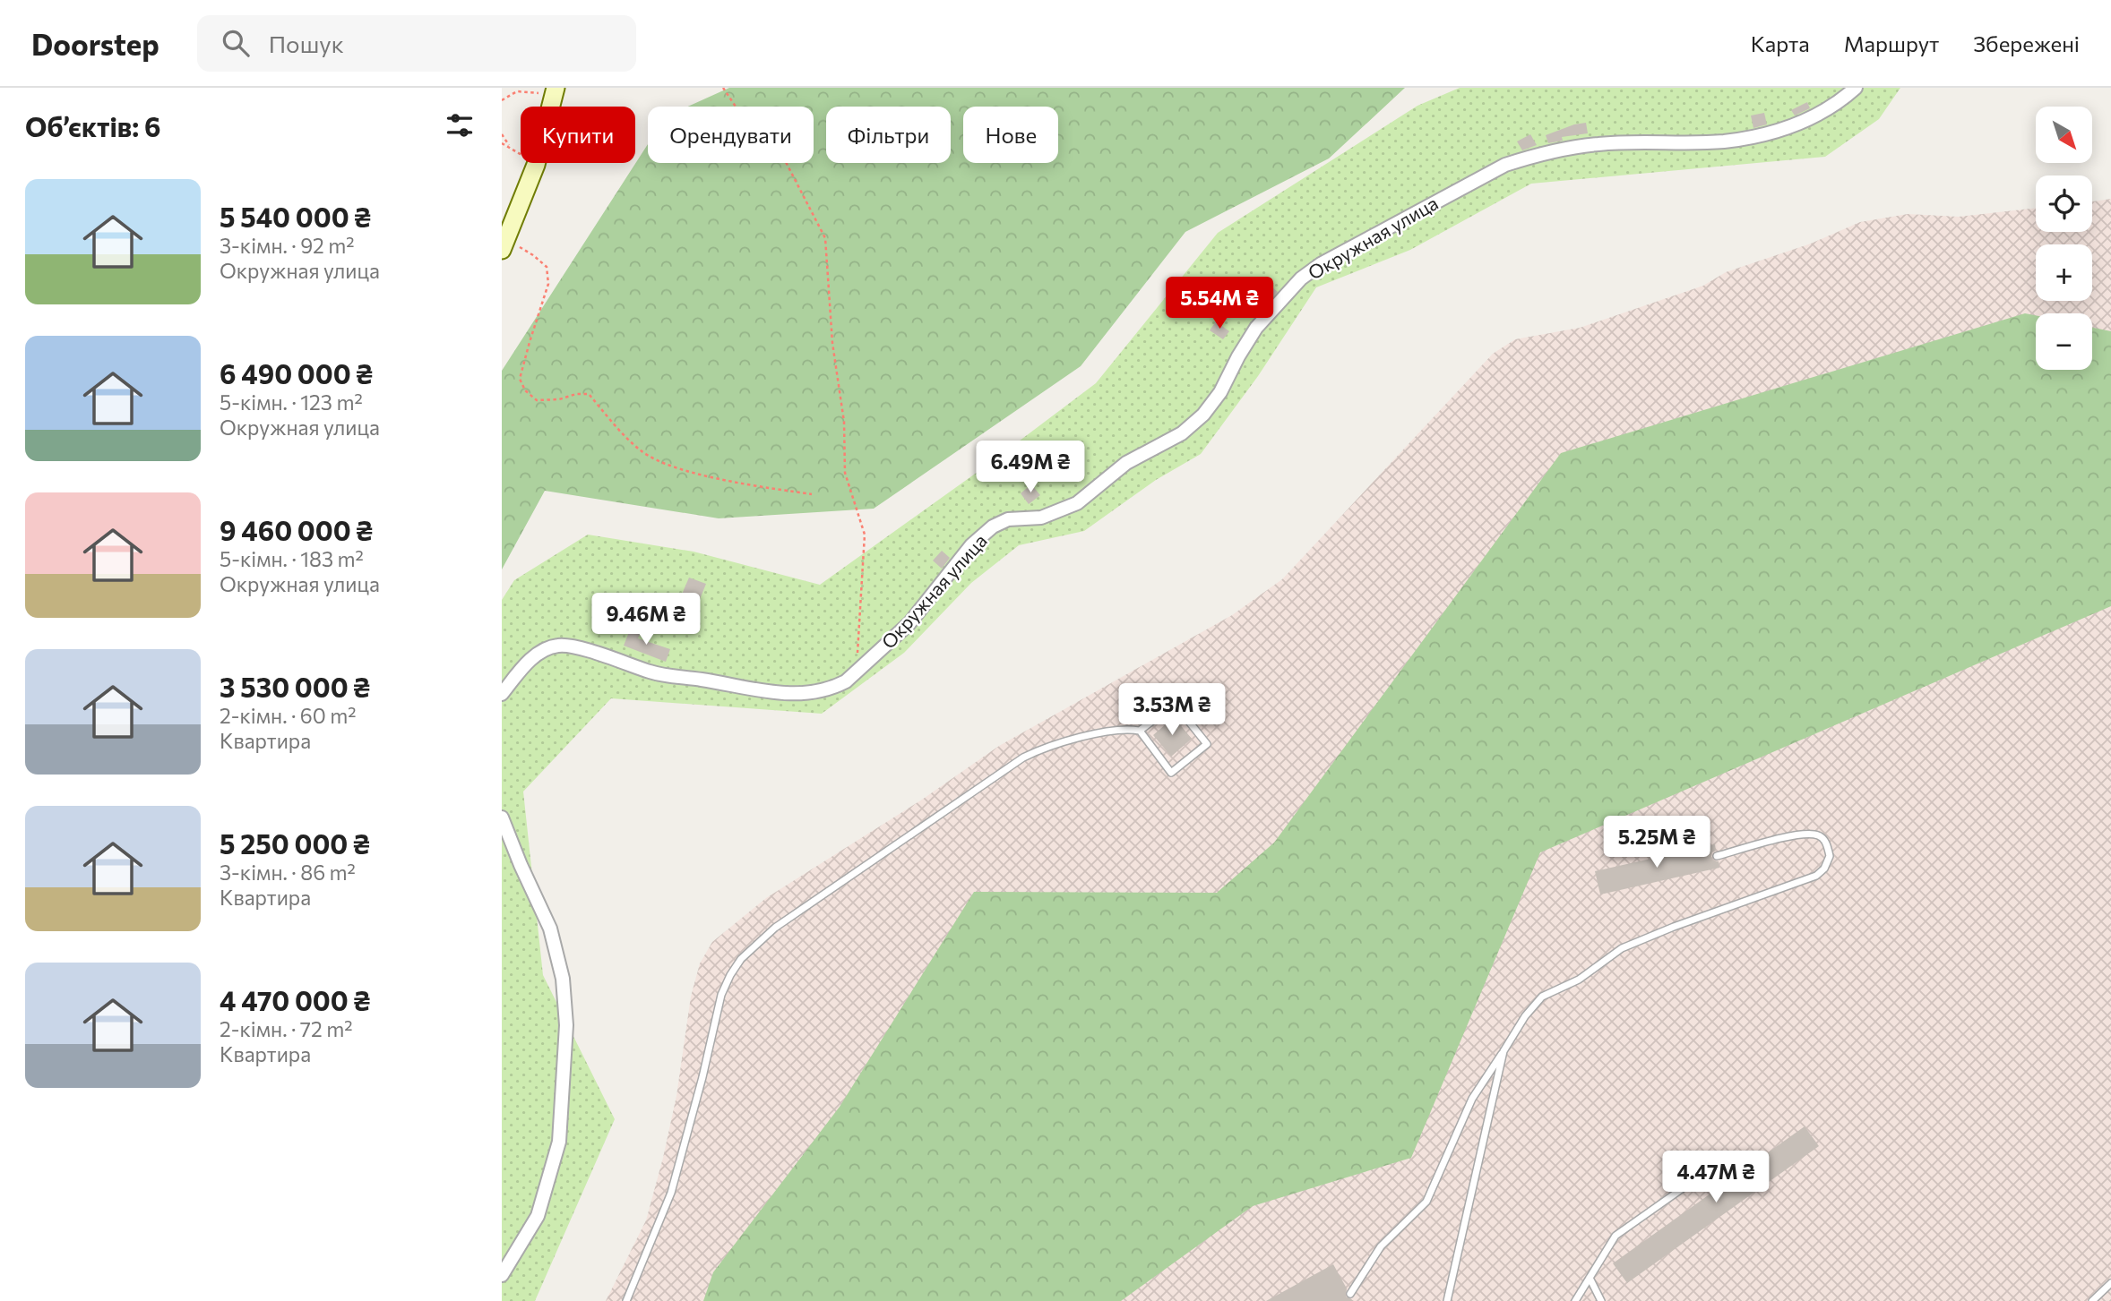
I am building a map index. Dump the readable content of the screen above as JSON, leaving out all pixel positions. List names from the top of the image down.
{
  "streets": {
    "street": ["Окружная улица"]
  },
  "north": "bottom right",
  "page": {
    "header": "Doorstep",
    "search": "Пошук",
    "nav": ["Карта", "Маршрут", "Збережені"],
    "heading": "Об’єктів: 6",
    "map_buttons": ["+", "−"],
    "chip": [
      "Купити",
      "Орендувати",
      "Фільтри",
      "Нове"
    ],
    "list": [
      {
        "name": "5 540 000 ₴",
        "note": "3-кімн. · 92 m² · Окружная улица"
      },
      {
        "name": "6 490 000 ₴",
        "note": "5-кімн. · 123 m² · Окружная улица"
      },
      {
        "name": "9 460 000 ₴",
        "note": "5-кімн. · 183 m² · Окружная улица"
      },
      {
        "name": "3 530 000 ₴",
        "note": "2-кімн. · 60 m² · Квартира"
      },
      {
        "name": "5 250 000 ₴",
        "note": "3-кімн. · 86 m² · Квартира"
      },
      {
        "name": "4 470 000 ₴",
        "note": "2-кімн. · 72 m² · Квартира"
      }
    ],
    "price": [
      "5.54M ₴",
      "6.49M ₴",
      "9.46M ₴",
      "3.53M ₴",
      "5.25M ₴",
      "4.47M ₴"
    ]
  }
}
